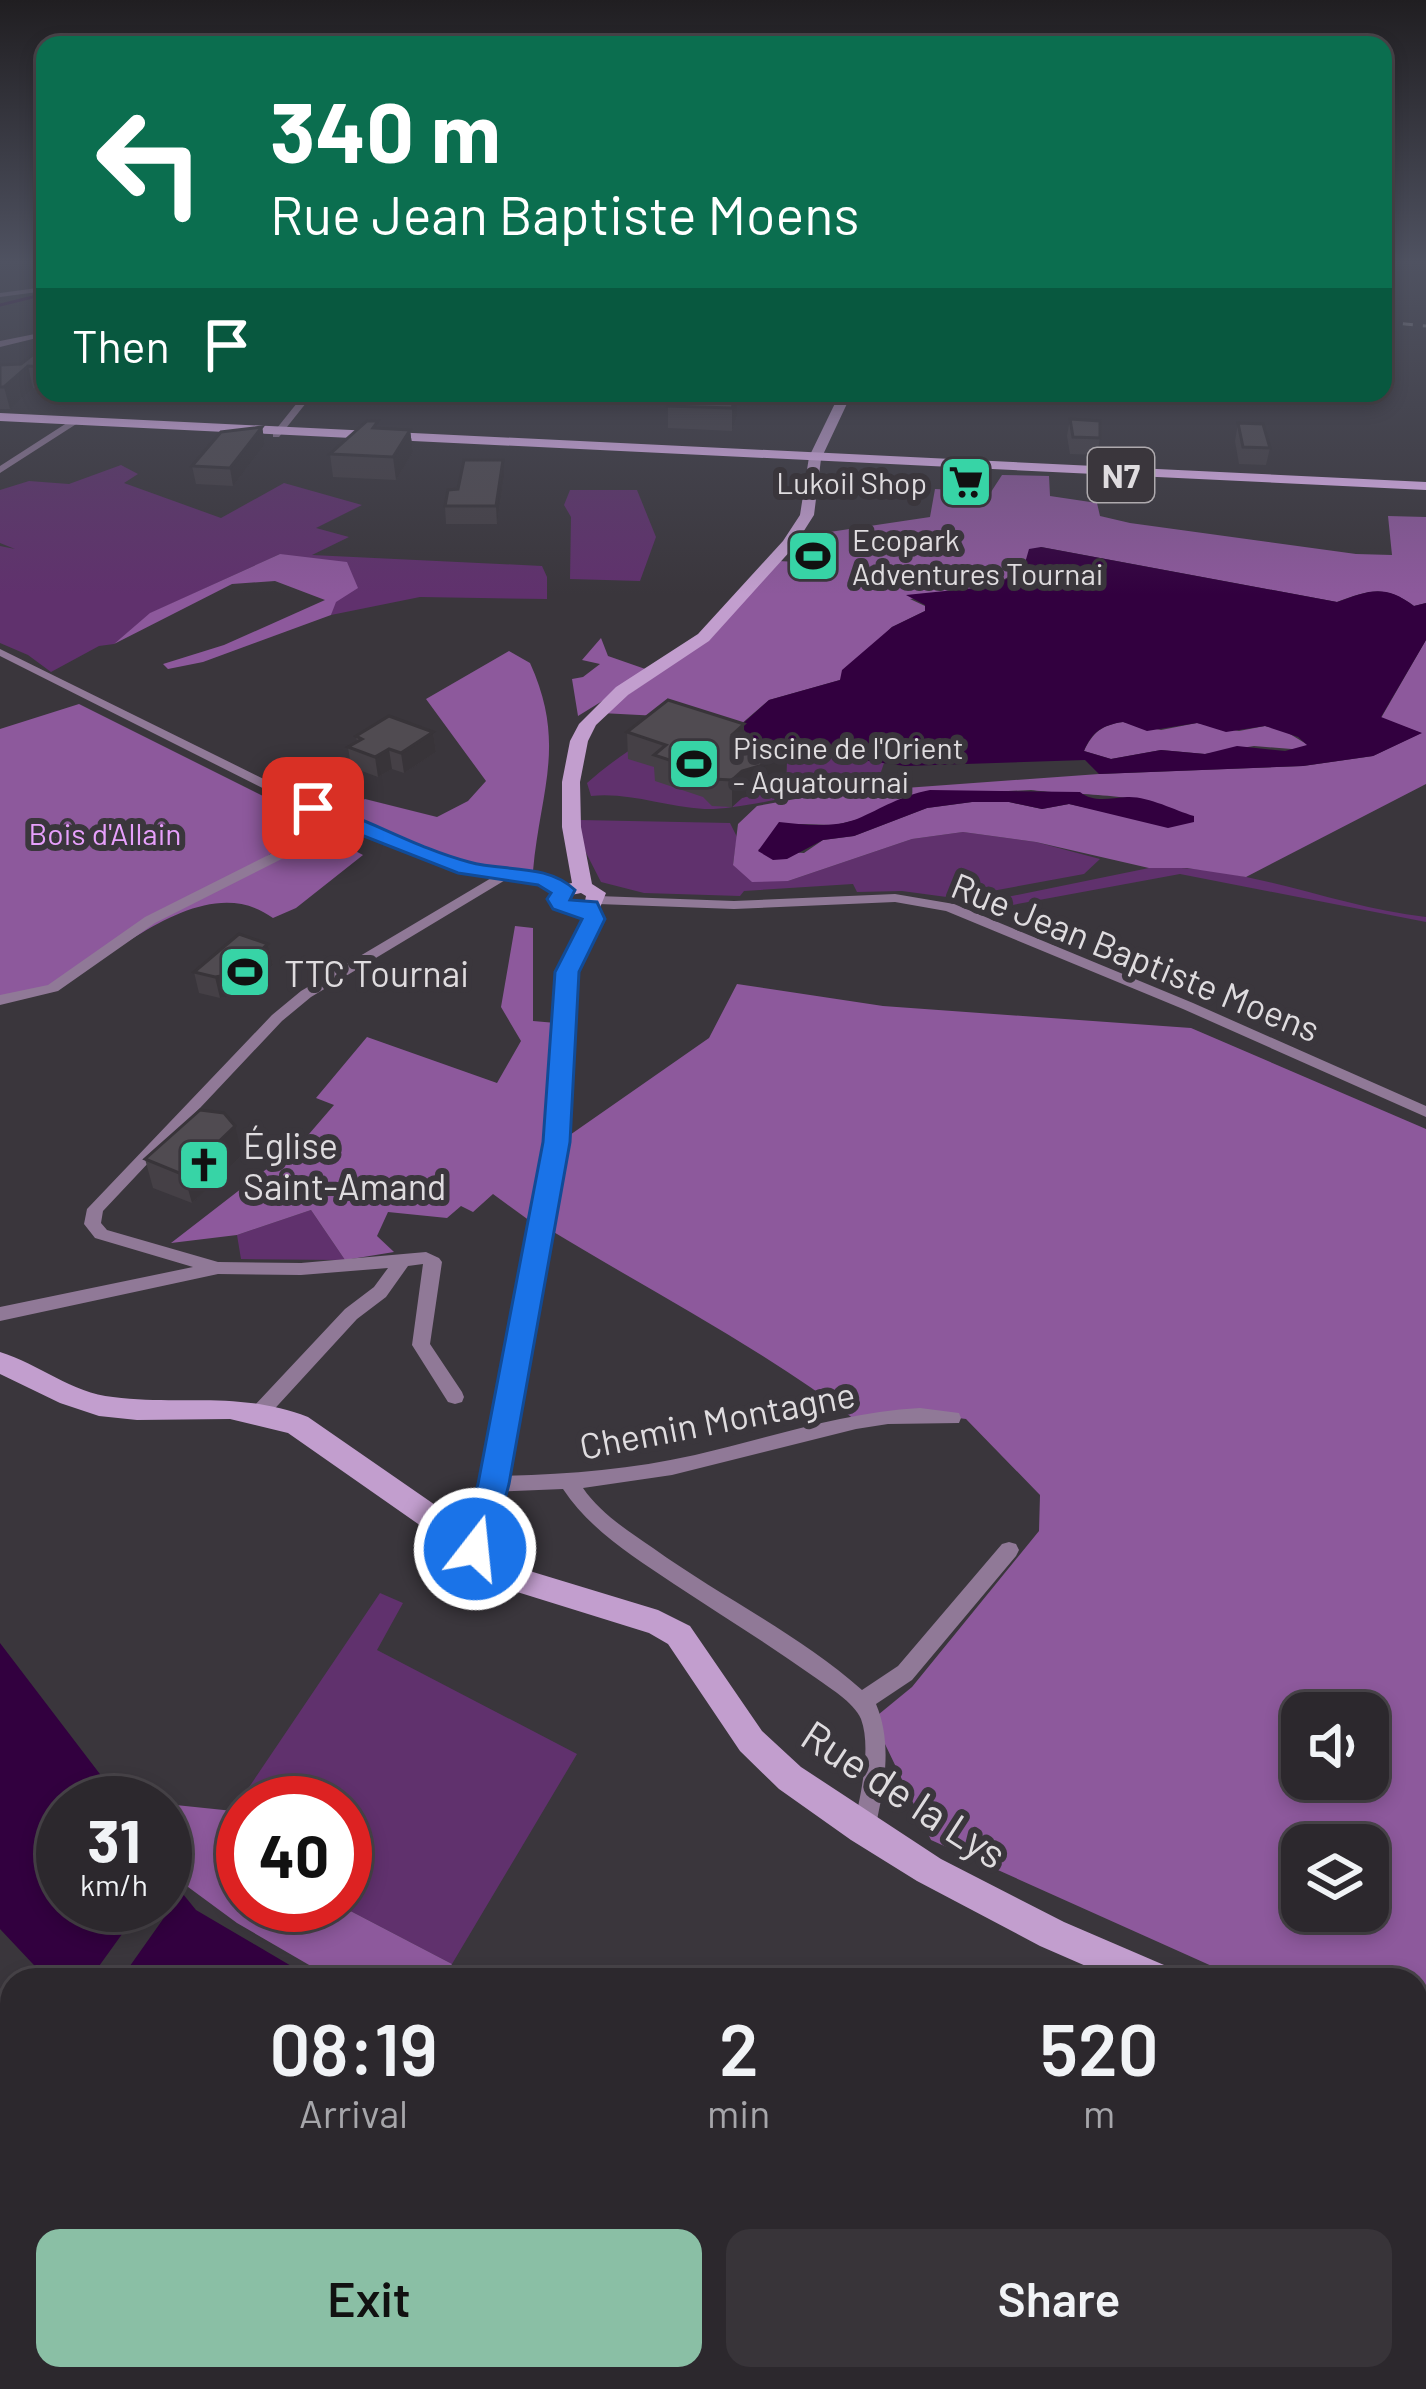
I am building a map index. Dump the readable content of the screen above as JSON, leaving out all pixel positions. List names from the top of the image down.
{
  "streets": {
    "main road": ["N7"],
    "street": ["Rue Jean Baptiste Moens", "Chemin Montagne", "Rue de la Lys"]
  },
  "parks": ["Bois d'Allain"],
  "places": {
    "supermarket": ["Lukoil Shop"],
    "sports": ["Ecopark Adventures Tournai", "Piscine de l'Orient - Aquatournai", "TTC Tournai"],
    "church": ["Église Saint-Amand"]
  },
  "page": {
    "turn": ["340 m", "Rue Jean Baptiste Moens"],
    "then": "Then",
    "speed": "31 km/h",
    "limit": "40",
    "eta": [
      "08:19",
      "Arrival",
      "2",
      "min",
      "520",
      "m"
    ],
    "buttons": ["Exit", "Share"]
  }
}
